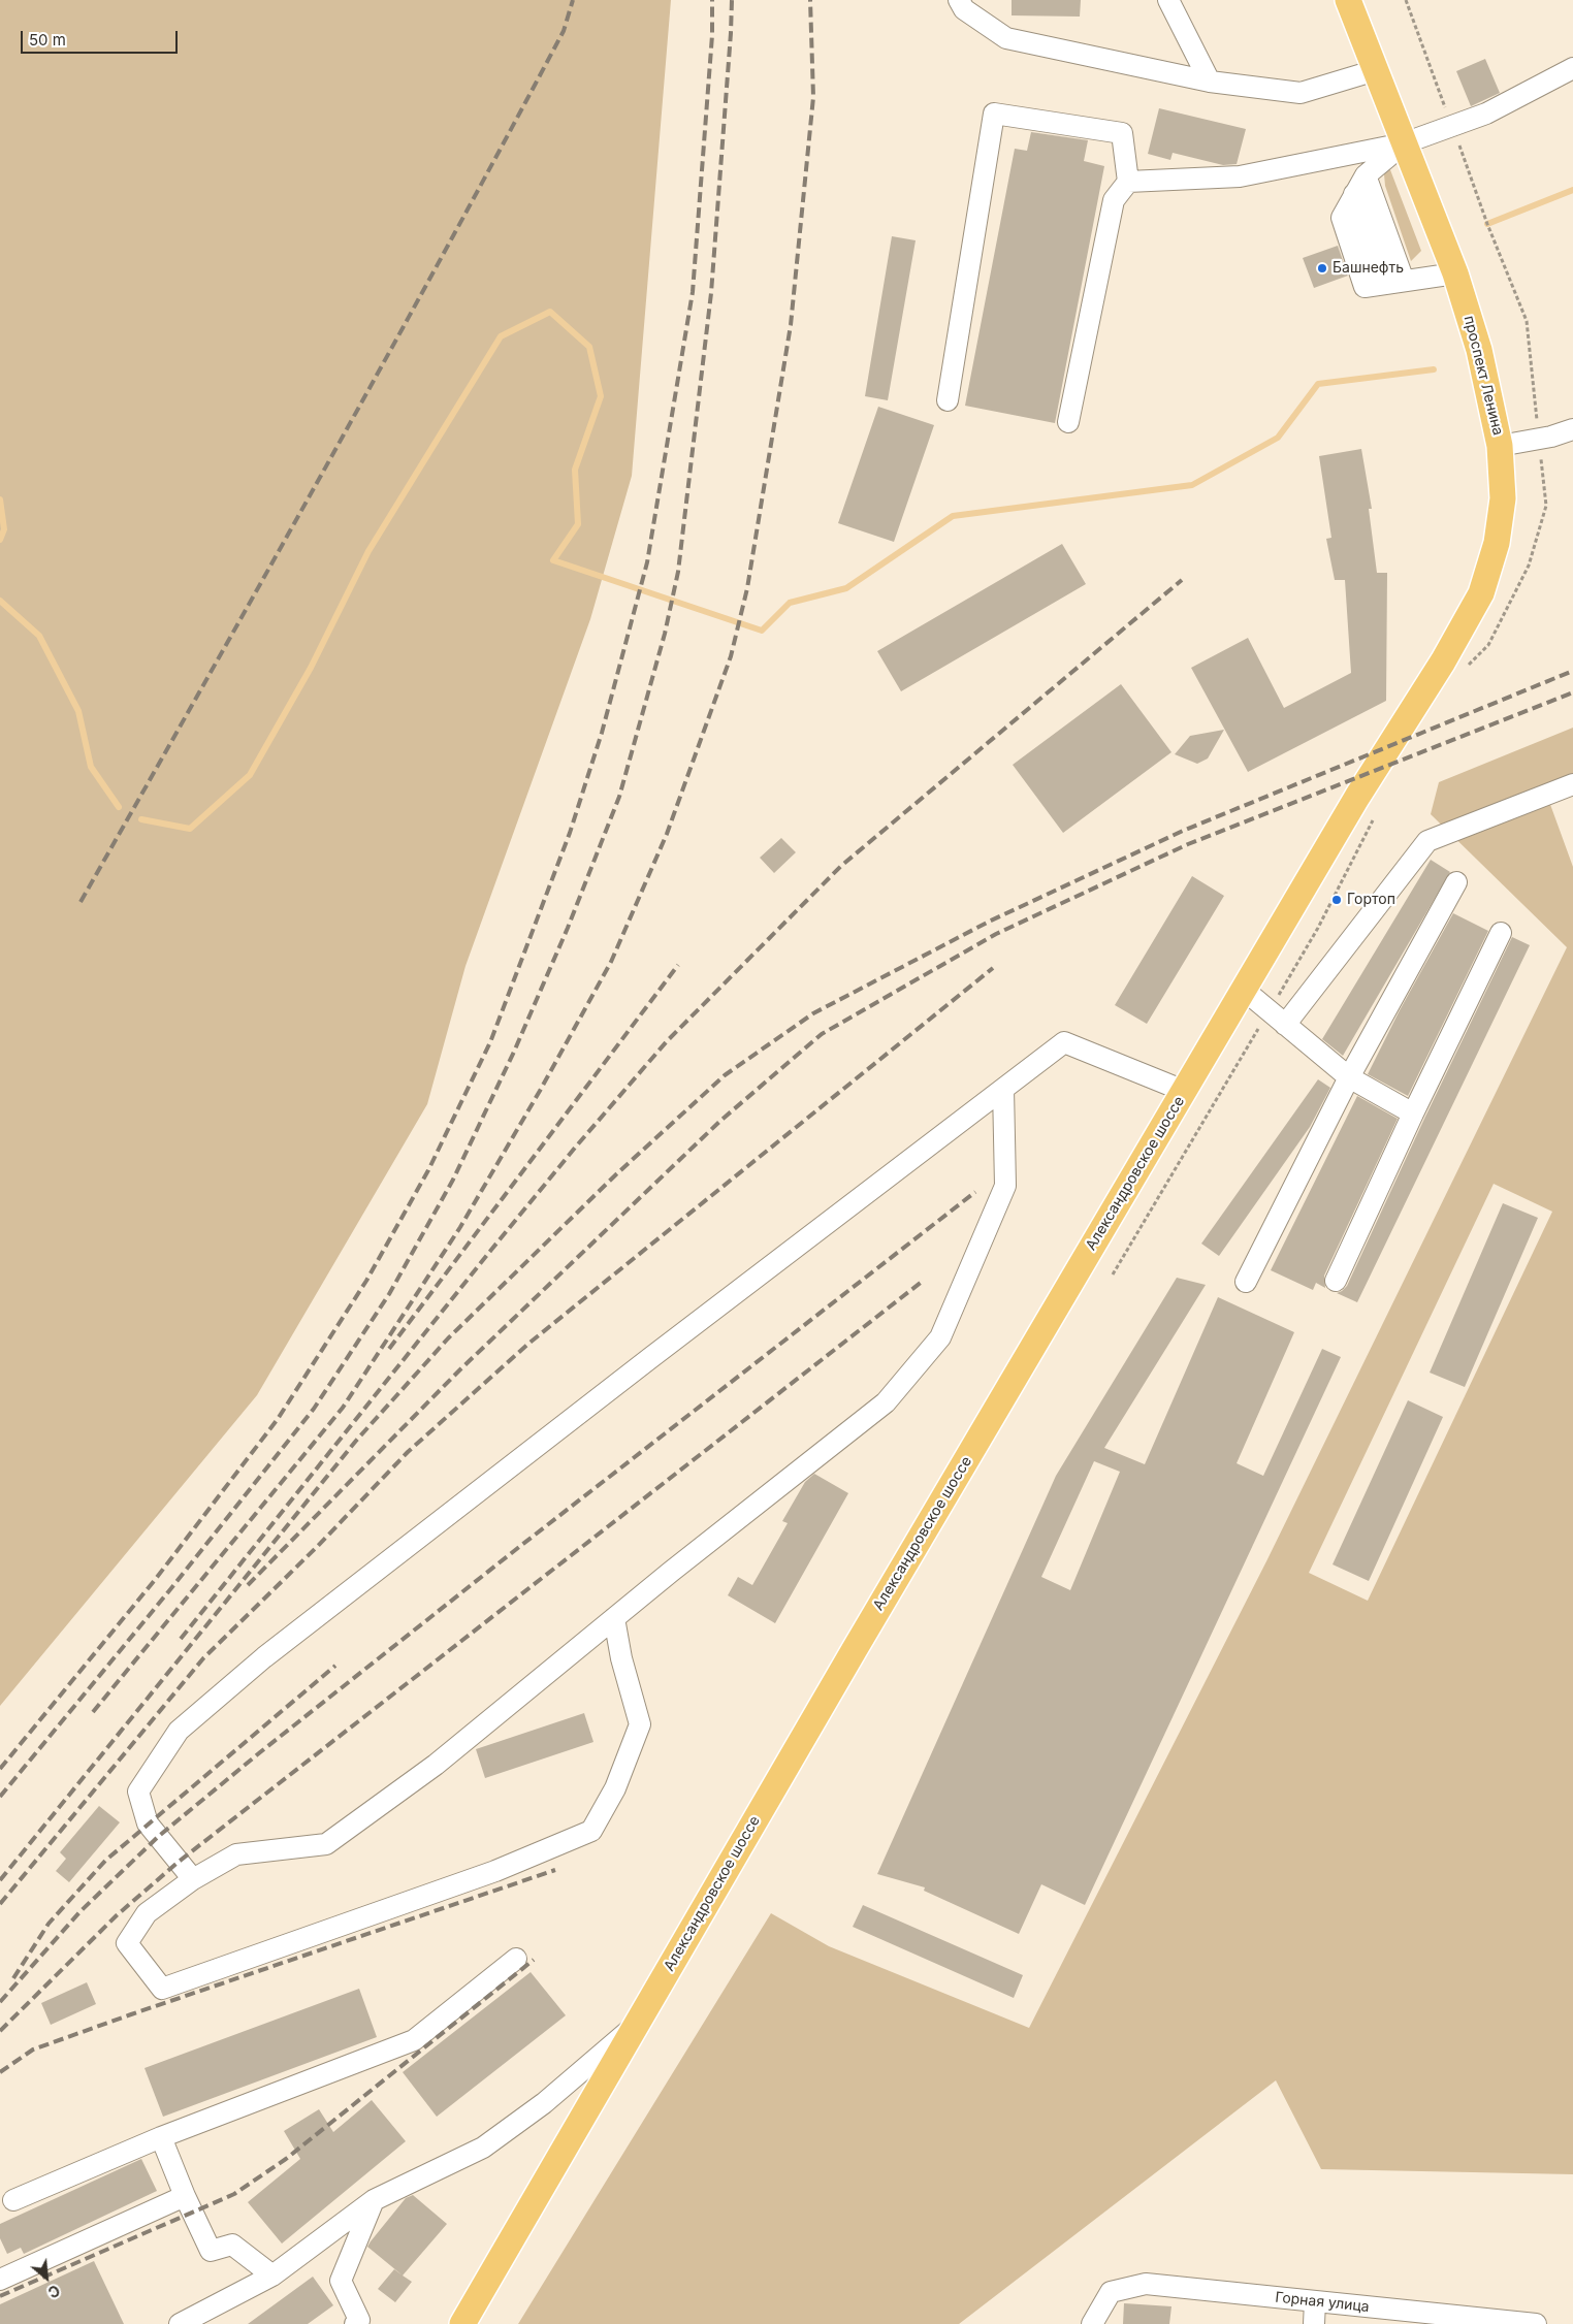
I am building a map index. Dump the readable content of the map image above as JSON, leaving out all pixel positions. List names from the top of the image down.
{
  "streets": {
    "main road": ["проспект Ленина", "Александровское шоссе"],
    "street": ["Горная улица"]
  },
  "crossings": [
    ["проспект Ленина", "Александровское шоссе"]
  ],
  "places": ["Башнефть", "Гортоп"],
  "scale_bar": "50 m",
  "north": "bottom right"
}
